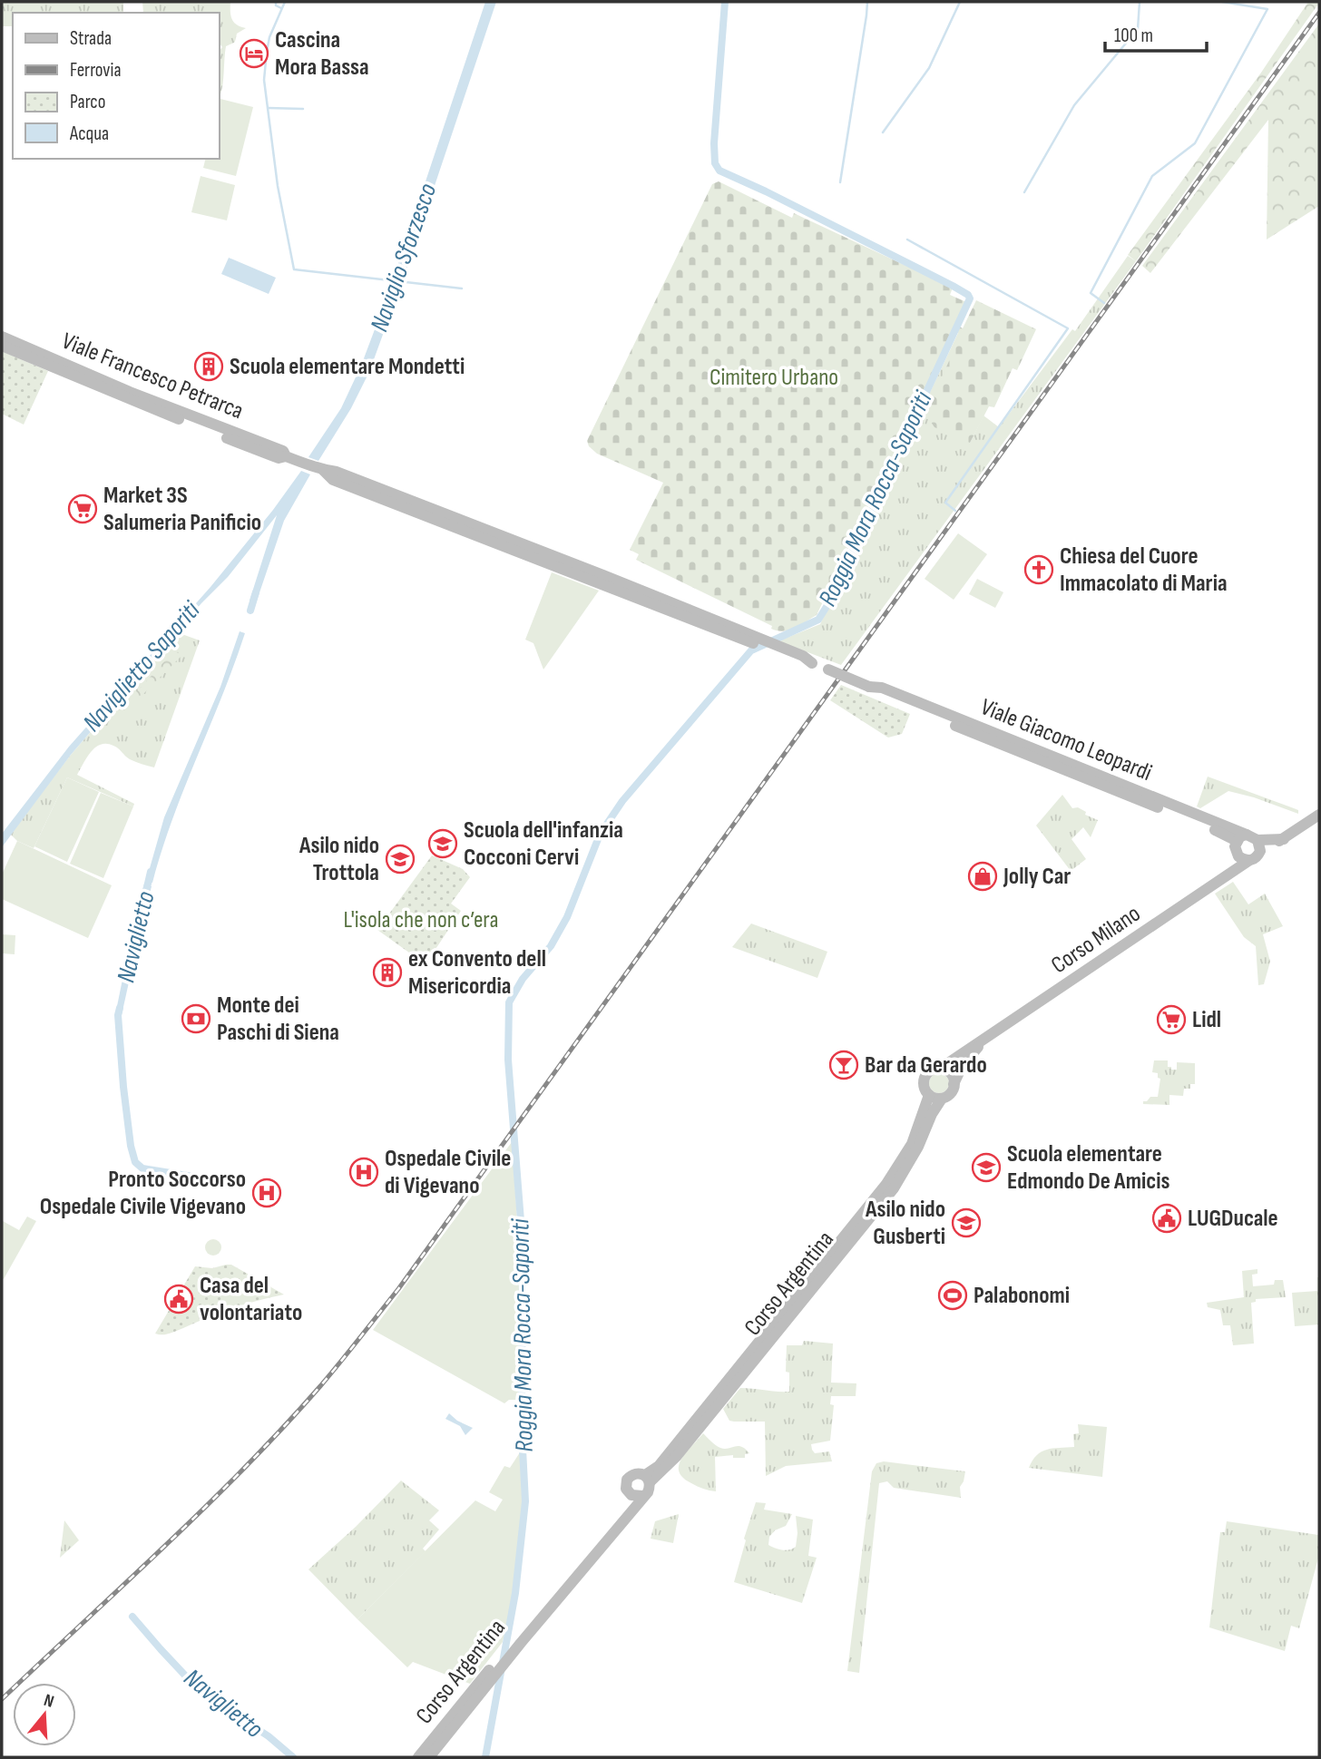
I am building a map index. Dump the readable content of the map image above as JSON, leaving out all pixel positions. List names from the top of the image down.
{
  "streets": {
    "main road": [
      "Viale Francesco Petrarca",
      "Viale Giacomo Leopardi",
      "Corso Milano",
      "Corso Argentina"
    ]
  },
  "crossings": [
    ["Viale Francesco Petrarca", "Viale Giacomo Leopardi"],
    ["Viale Giacomo Leopardi", "Corso Milano"],
    ["Corso Milano", "Corso Argentina"]
  ],
  "water": [
    "Naviglio Sforzesco",
    "Roggia Mora Rocca-Saporiti",
    "Naviglietto Saporiti",
    "Naviglietto"
  ],
  "parks": ["Cimitero Urbano", "L'isola che non c’era"],
  "places": {
    "hotel": ["Cascina Mora Bassa"],
    "building": ["Scuola elementare Mondetti", "ex Convento dell Misericordia"],
    "supermarket": ["Market 3S Salumeria Panificio", "Lidl"],
    "church": ["Chiesa del Cuore Immacolato di Maria"],
    "school or university": [
      "Scuola dell'infanzia Cocconi Cervi",
      "Asilo nido Trottola",
      "Scuola elementare Edmondo De Amicis",
      "Asilo nido Gusberti"
    ],
    "shop": ["Jolly Car"],
    "bank": ["Monte dei Paschi di Siena"],
    "bar": ["Bar da Gerardo"],
    "hospital": ["Ospedale Civile di Vigevano", "Pronto Soccorso Ospedale Civile Vigevano"],
    "public building": ["LUGDucale", "Casa del volontariato"],
    "sports": ["Palabonomi"]
  },
  "legend": [
    "Strada",
    "Ferrovia",
    "Parco",
    "Acqua"
  ],
  "scale_bar": "100 m",
  "north": "top"
}
